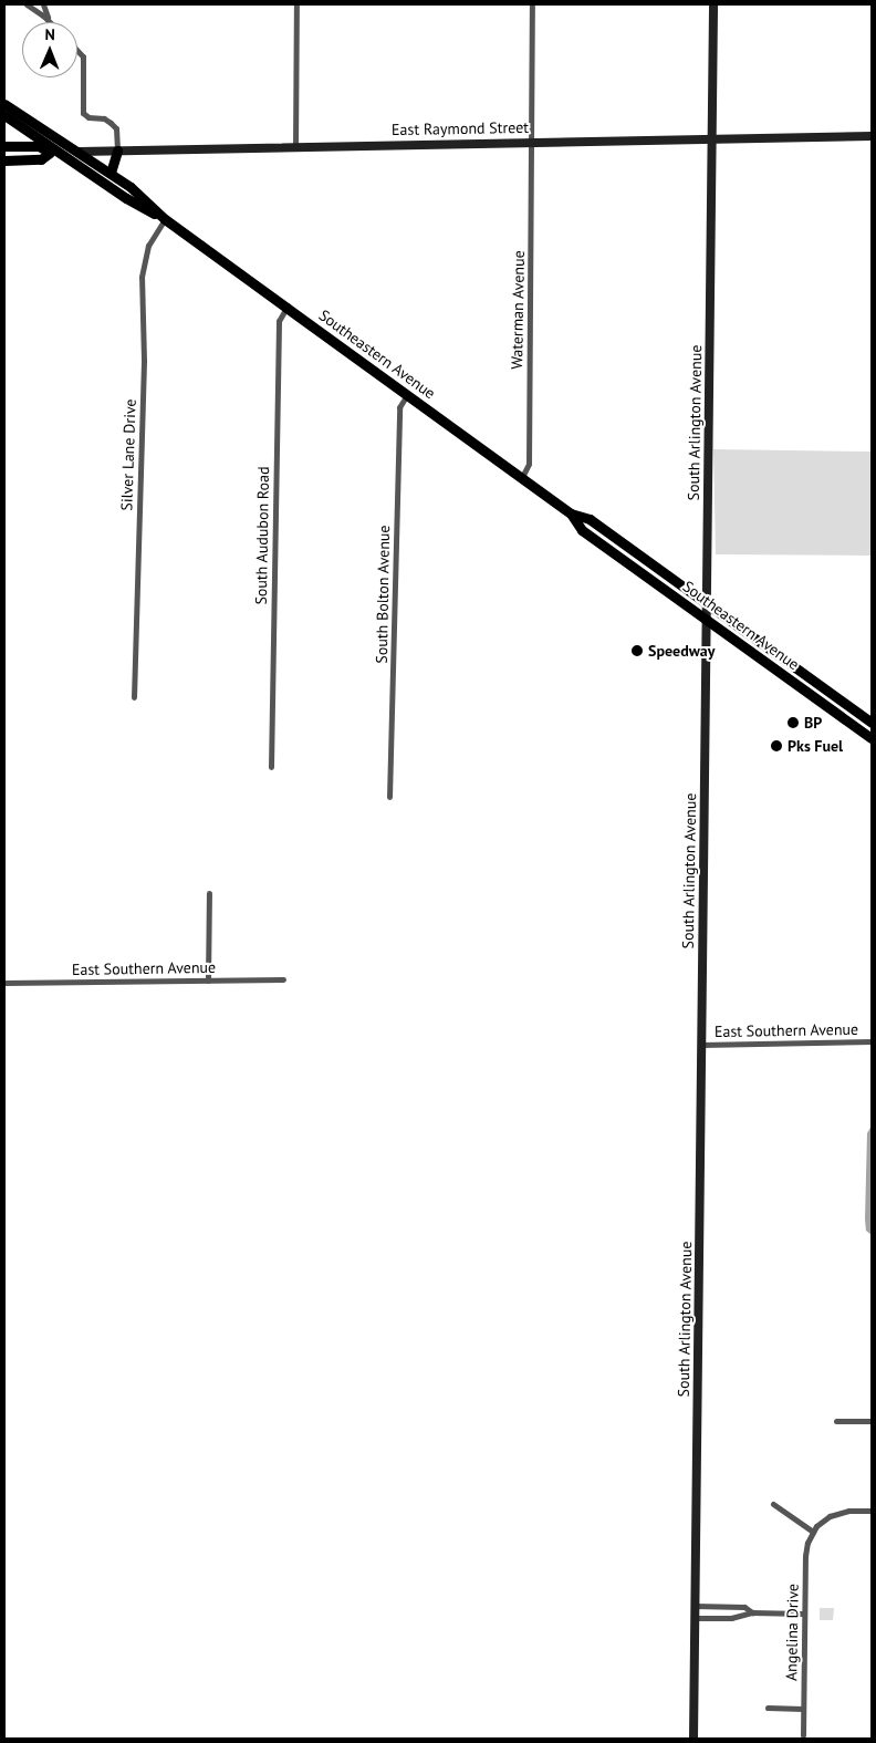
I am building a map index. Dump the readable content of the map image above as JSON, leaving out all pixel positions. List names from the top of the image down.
{
  "streets": {
    "main road": ["East Raymond Street", "Southeastern Avenue", "South Arlington Avenue"],
    "street": [
      "Waterman Avenue",
      "Silver Lane Drive",
      "South Audubon Road",
      "South Bolton Avenue",
      "East Southern Avenue",
      "Angelina Drive"
    ]
  },
  "crossings": [
    ["East Raymond Street", "Waterman Avenue"],
    ["East Raymond Street", "Southeastern Avenue"],
    ["East Raymond Street", "South Arlington Avenue"],
    ["Waterman Avenue", "Southeastern Avenue"],
    ["Southeastern Avenue", "South Arlington Avenue"],
    ["Southeastern Avenue", "Silver Lane Drive"],
    ["Southeastern Avenue", "South Audubon Road"],
    ["Southeastern Avenue", "South Bolton Avenue"],
    ["South Arlington Avenue", "East Southern Avenue"]
  ],
  "places": ["Speedway", "BP", "Pks Fuel"],
  "north": "top"
}
